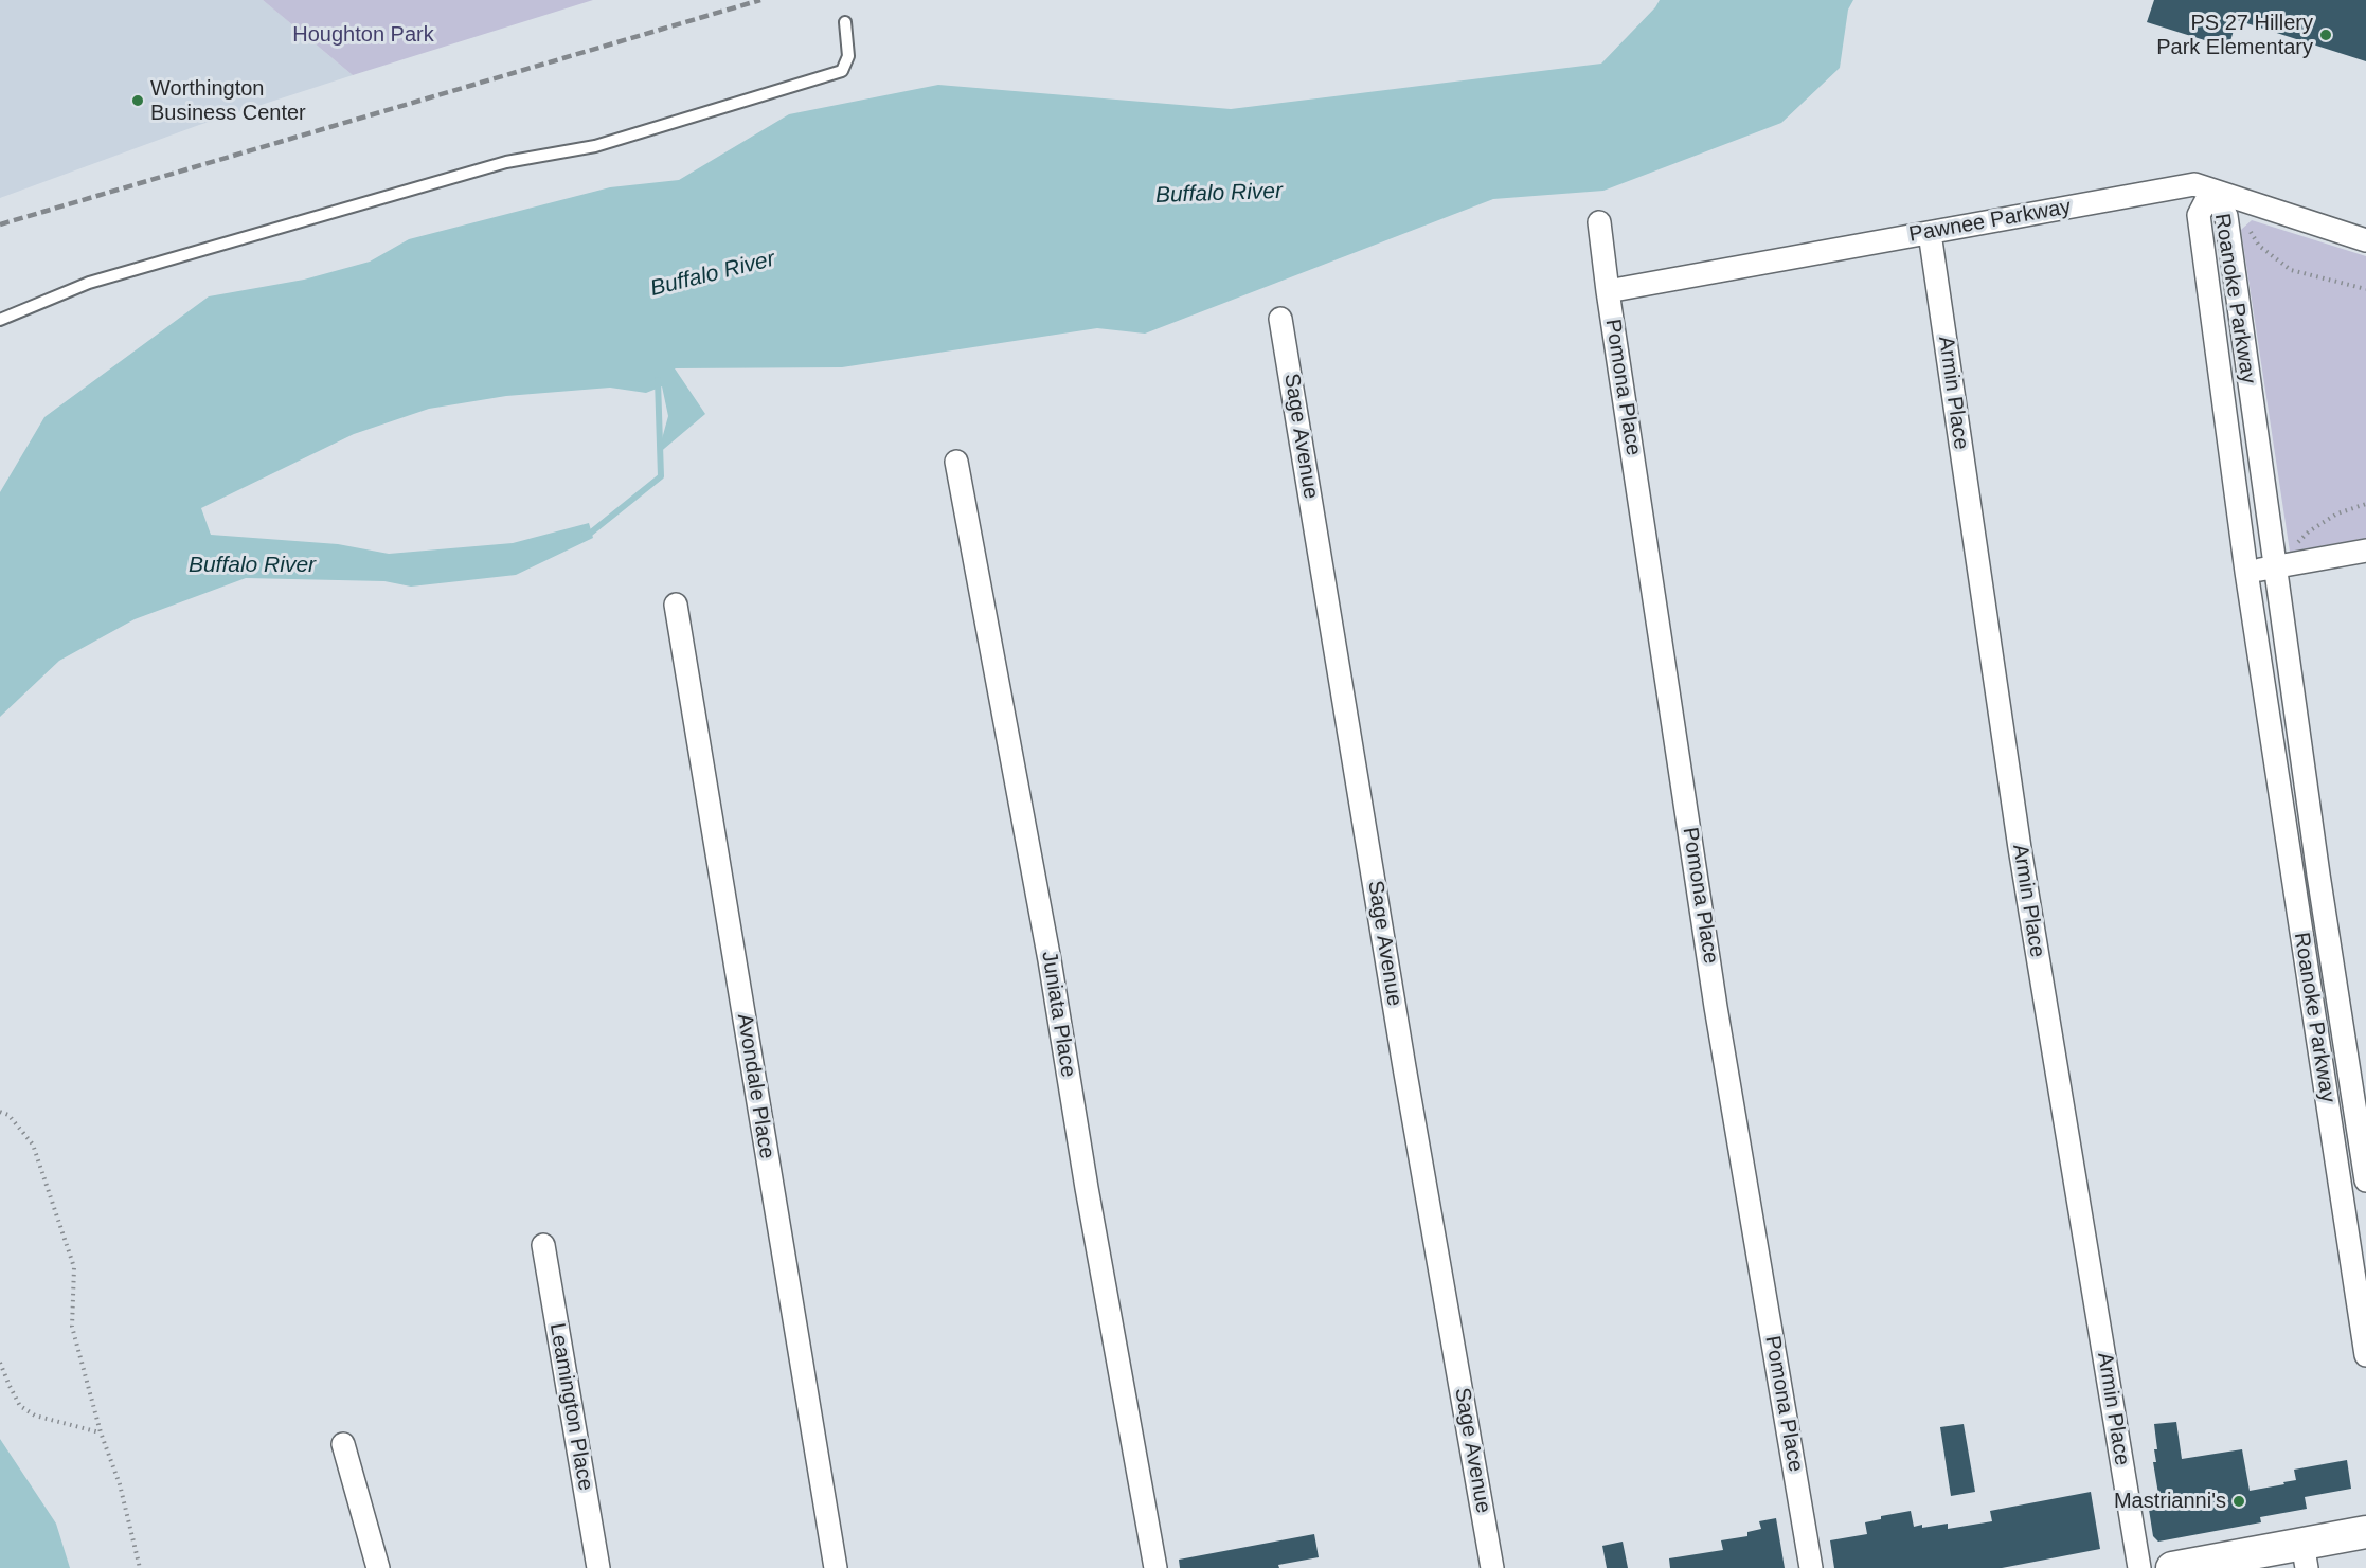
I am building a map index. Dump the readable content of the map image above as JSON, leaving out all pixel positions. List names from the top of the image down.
{
  "streets": {
    "street": [
      "Pawnee Parkway",
      "Roanoke Parkway",
      "Pomona Place",
      "Armin Place",
      "Sage Avenue",
      "Juniata Place",
      "Avondale Place",
      "Leamington Place"
    ]
  },
  "crossings": [
    ["Pawnee Parkway", "Roanoke Parkway"],
    ["Pawnee Parkway", "Pomona Place"],
    ["Pawnee Parkway", "Armin Place"]
  ],
  "water": ["Buffalo River"],
  "parks": ["Houghton Park"],
  "places": ["PS 27 Hillery Park Elementary", "Worthington Business Center", "Mastrianni's"]
}
